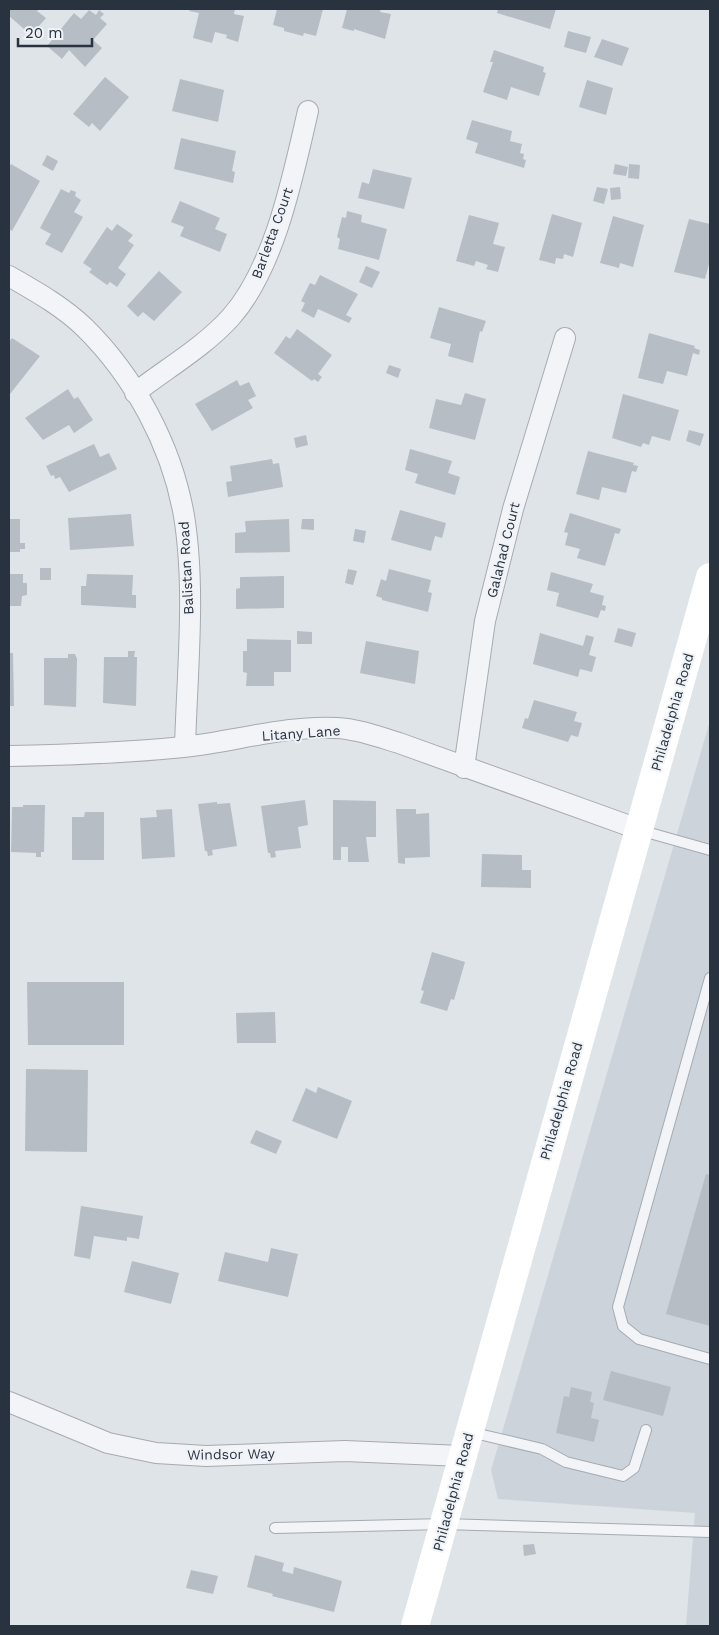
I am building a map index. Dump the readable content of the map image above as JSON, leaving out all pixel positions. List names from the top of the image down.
{
  "streets": {
    "main road": ["Philadelphia Road"],
    "street": [
      "Barletta Court",
      "Galahad Court",
      "Balistan Road",
      "Litany Lane",
      "Windsor Way"
    ]
  },
  "crossings": [
    ["Barletta Court", "Balistan Road"],
    ["Galahad Court", "Litany Lane"],
    ["Balistan Road", "Litany Lane"],
    ["Philadelphia Road", "Litany Lane"],
    ["Philadelphia Road", "Windsor Way"]
  ],
  "scale_bar": "20 m"
}
